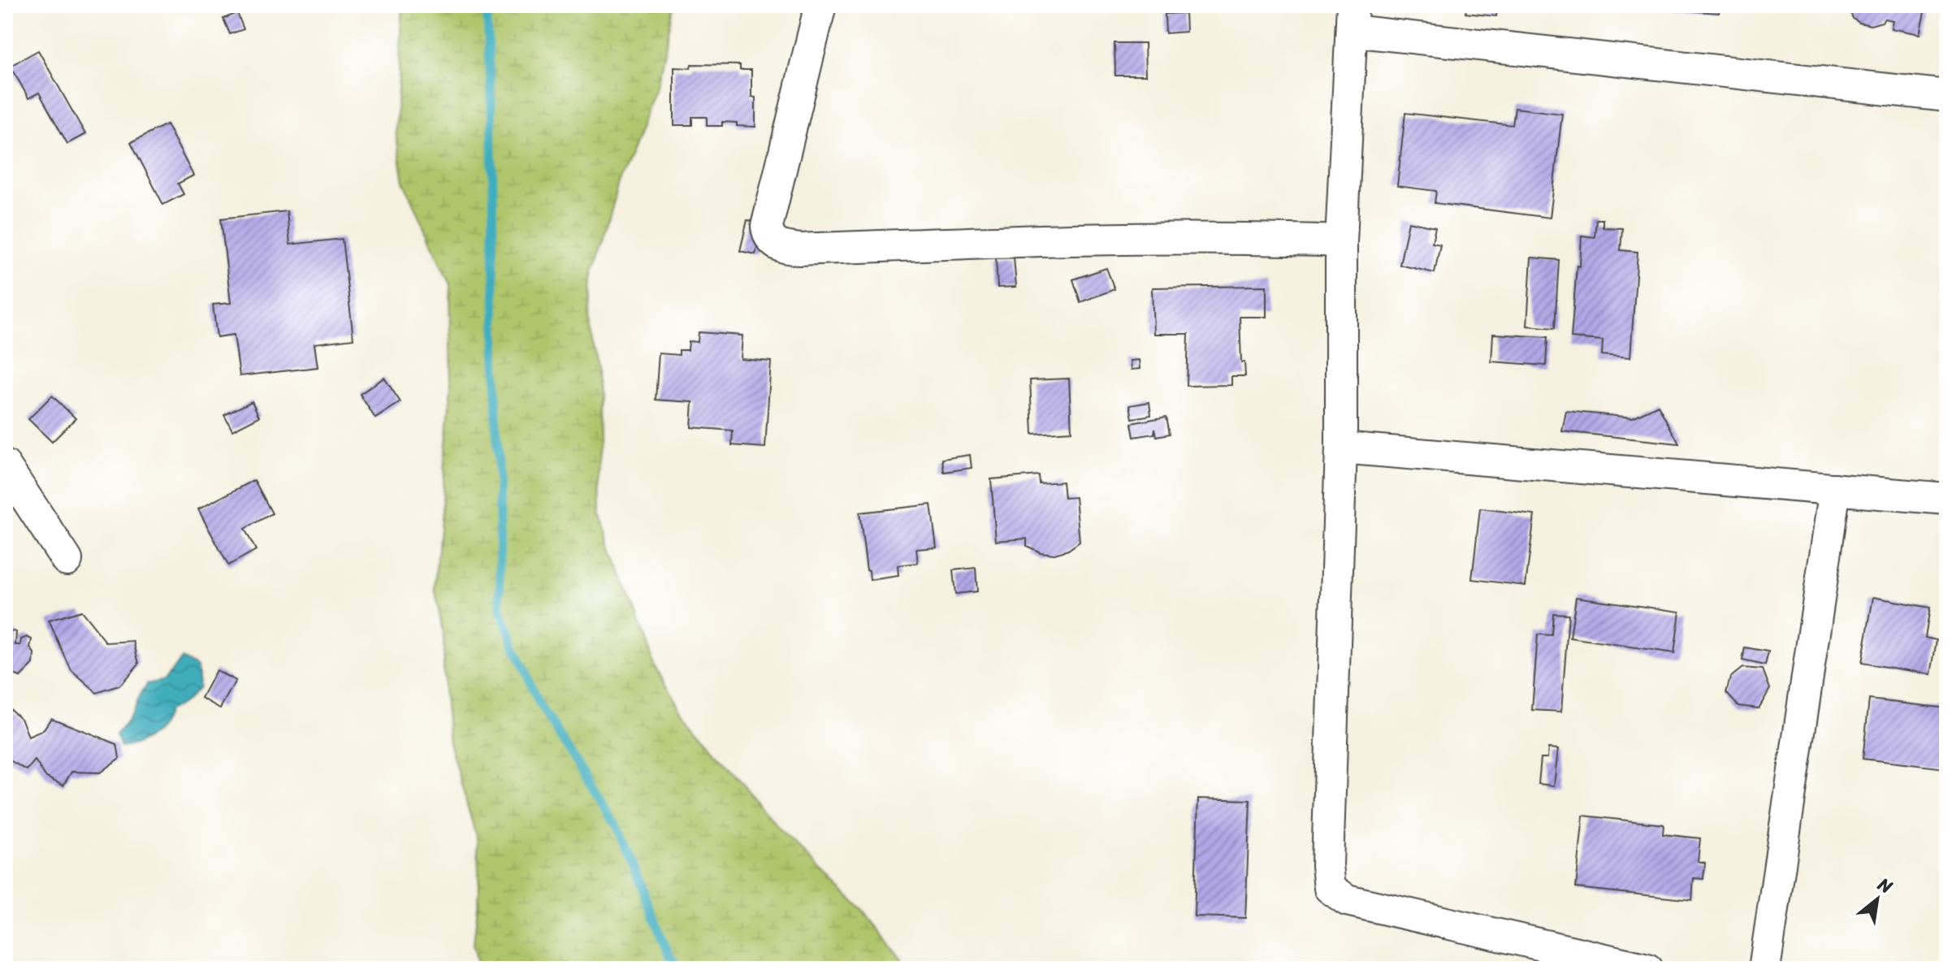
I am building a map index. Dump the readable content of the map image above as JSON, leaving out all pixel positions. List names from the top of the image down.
{
  "north": "top right"
}
